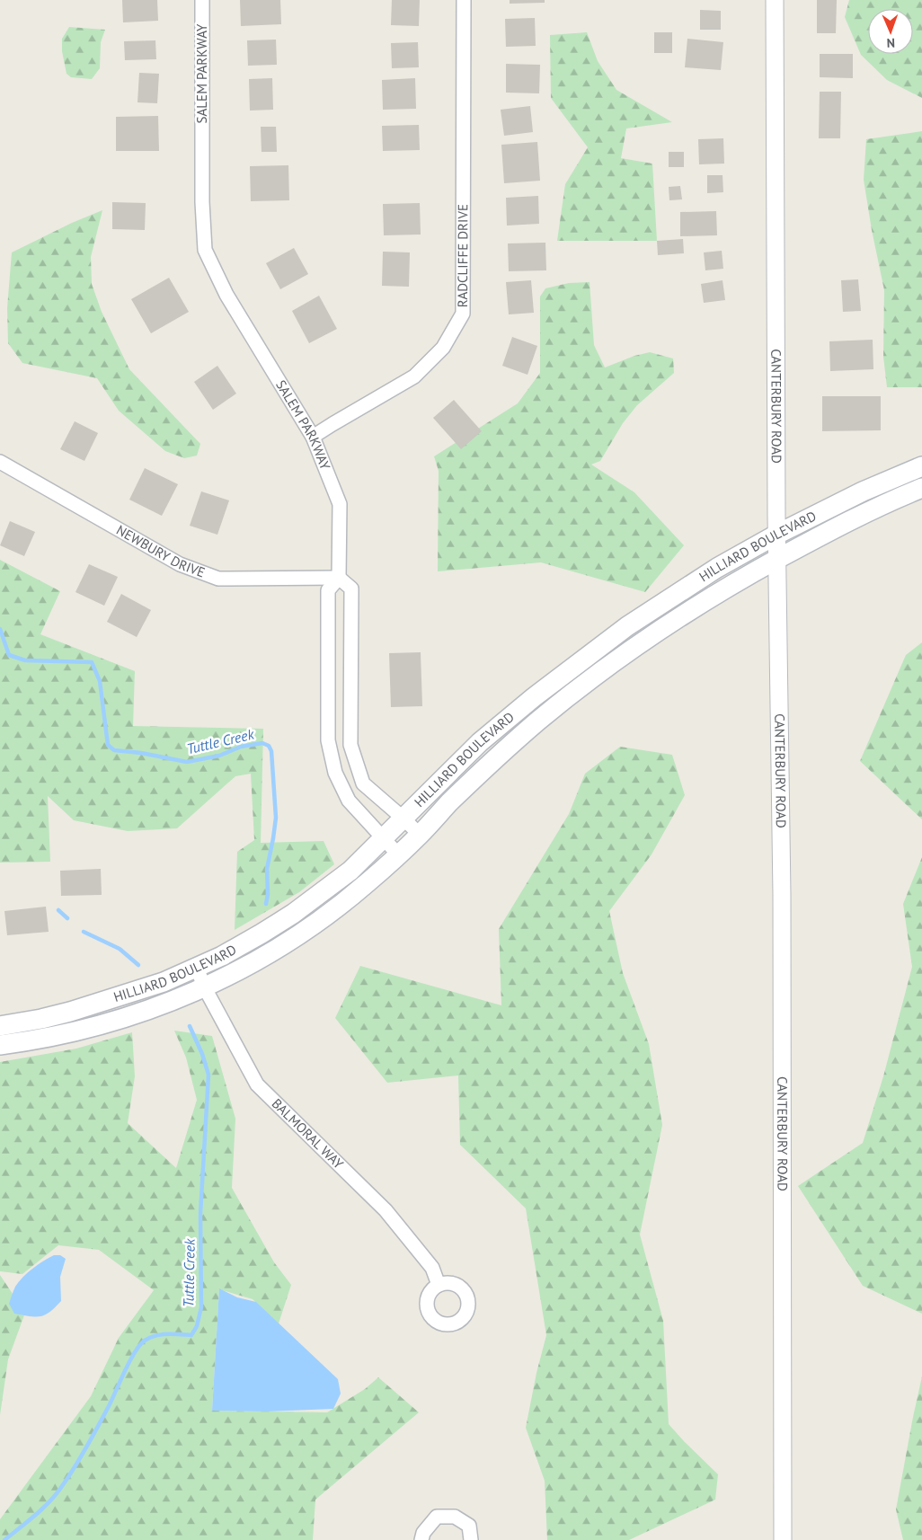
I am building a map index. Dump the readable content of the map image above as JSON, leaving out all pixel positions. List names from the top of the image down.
{
  "streets": {
    "main road": ["HILLIARD BOULEVARD"],
    "street": [
      "SALEM PARKWAY",
      "RADCLIFFE DRIVE",
      "CANTERBURY ROAD",
      "NEWBURY DRIVE",
      "BALMORAL WAY"
    ]
  },
  "crossings": [
    ["SALEM PARKWAY", "RADCLIFFE DRIVE"],
    ["SALEM PARKWAY", "NEWBURY DRIVE"],
    ["CANTERBURY ROAD", "HILLIARD BOULEVARD"],
    ["HILLIARD BOULEVARD", "BALMORAL WAY"]
  ],
  "water": ["Tuttle Creek"],
  "north": "bottom"
}
